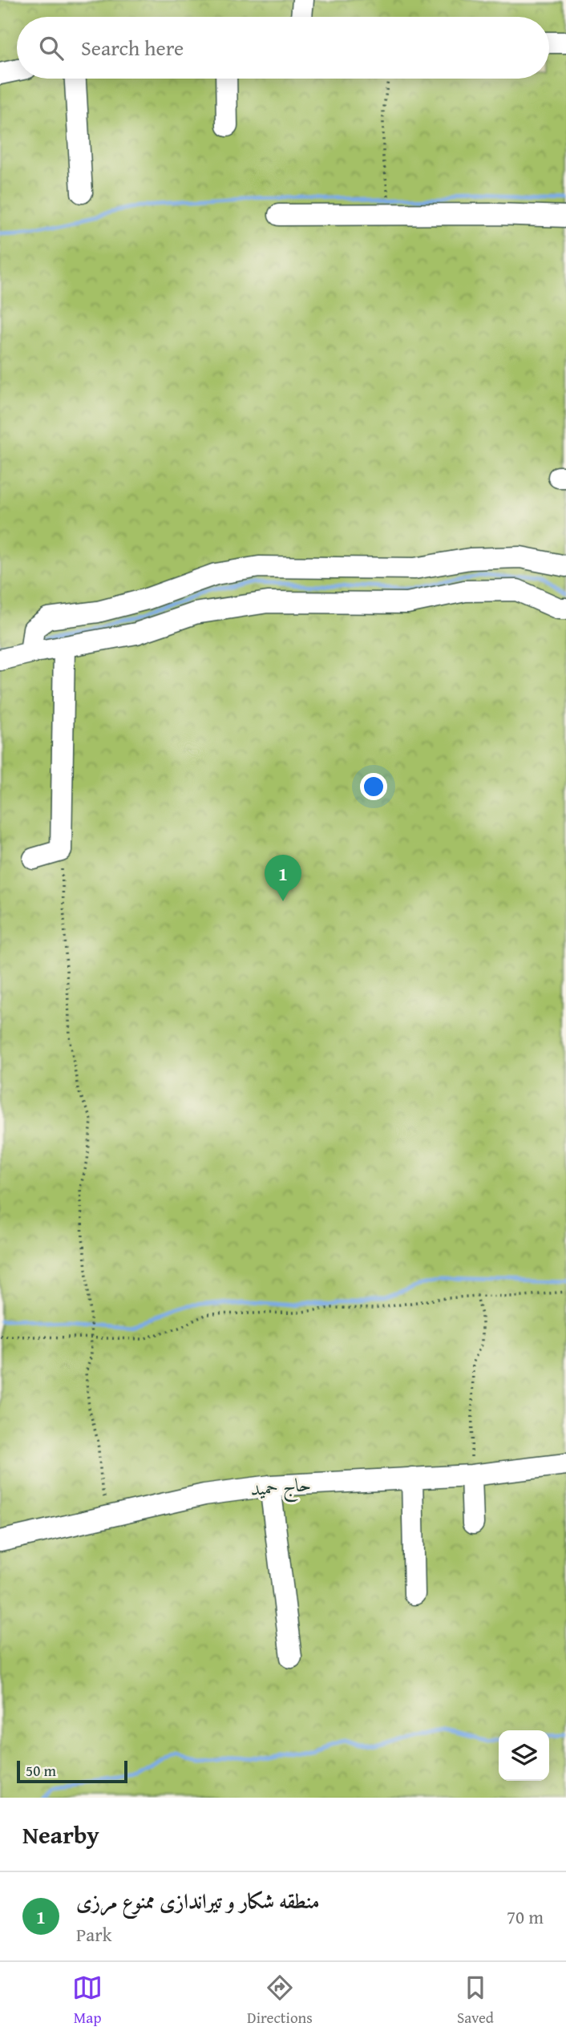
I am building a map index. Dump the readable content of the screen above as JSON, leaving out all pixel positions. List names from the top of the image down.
{
  "streets": {
    "street": ["حاج حمید"]
  },
  "scale_bar": "50 m",
  "page": {
    "search": "Search here",
    "pins": "1",
    "scale": "50 m",
    "heading": "Nearby",
    "list": [
      {
        "mark": "1",
        "name": "منطقه شکار و تیراندازی ممنوع مرزی",
        "note": "Park",
        "value": "70 m"
      }
    ],
    "nav": ["Map", "Directions", "Saved"]
  }
}
